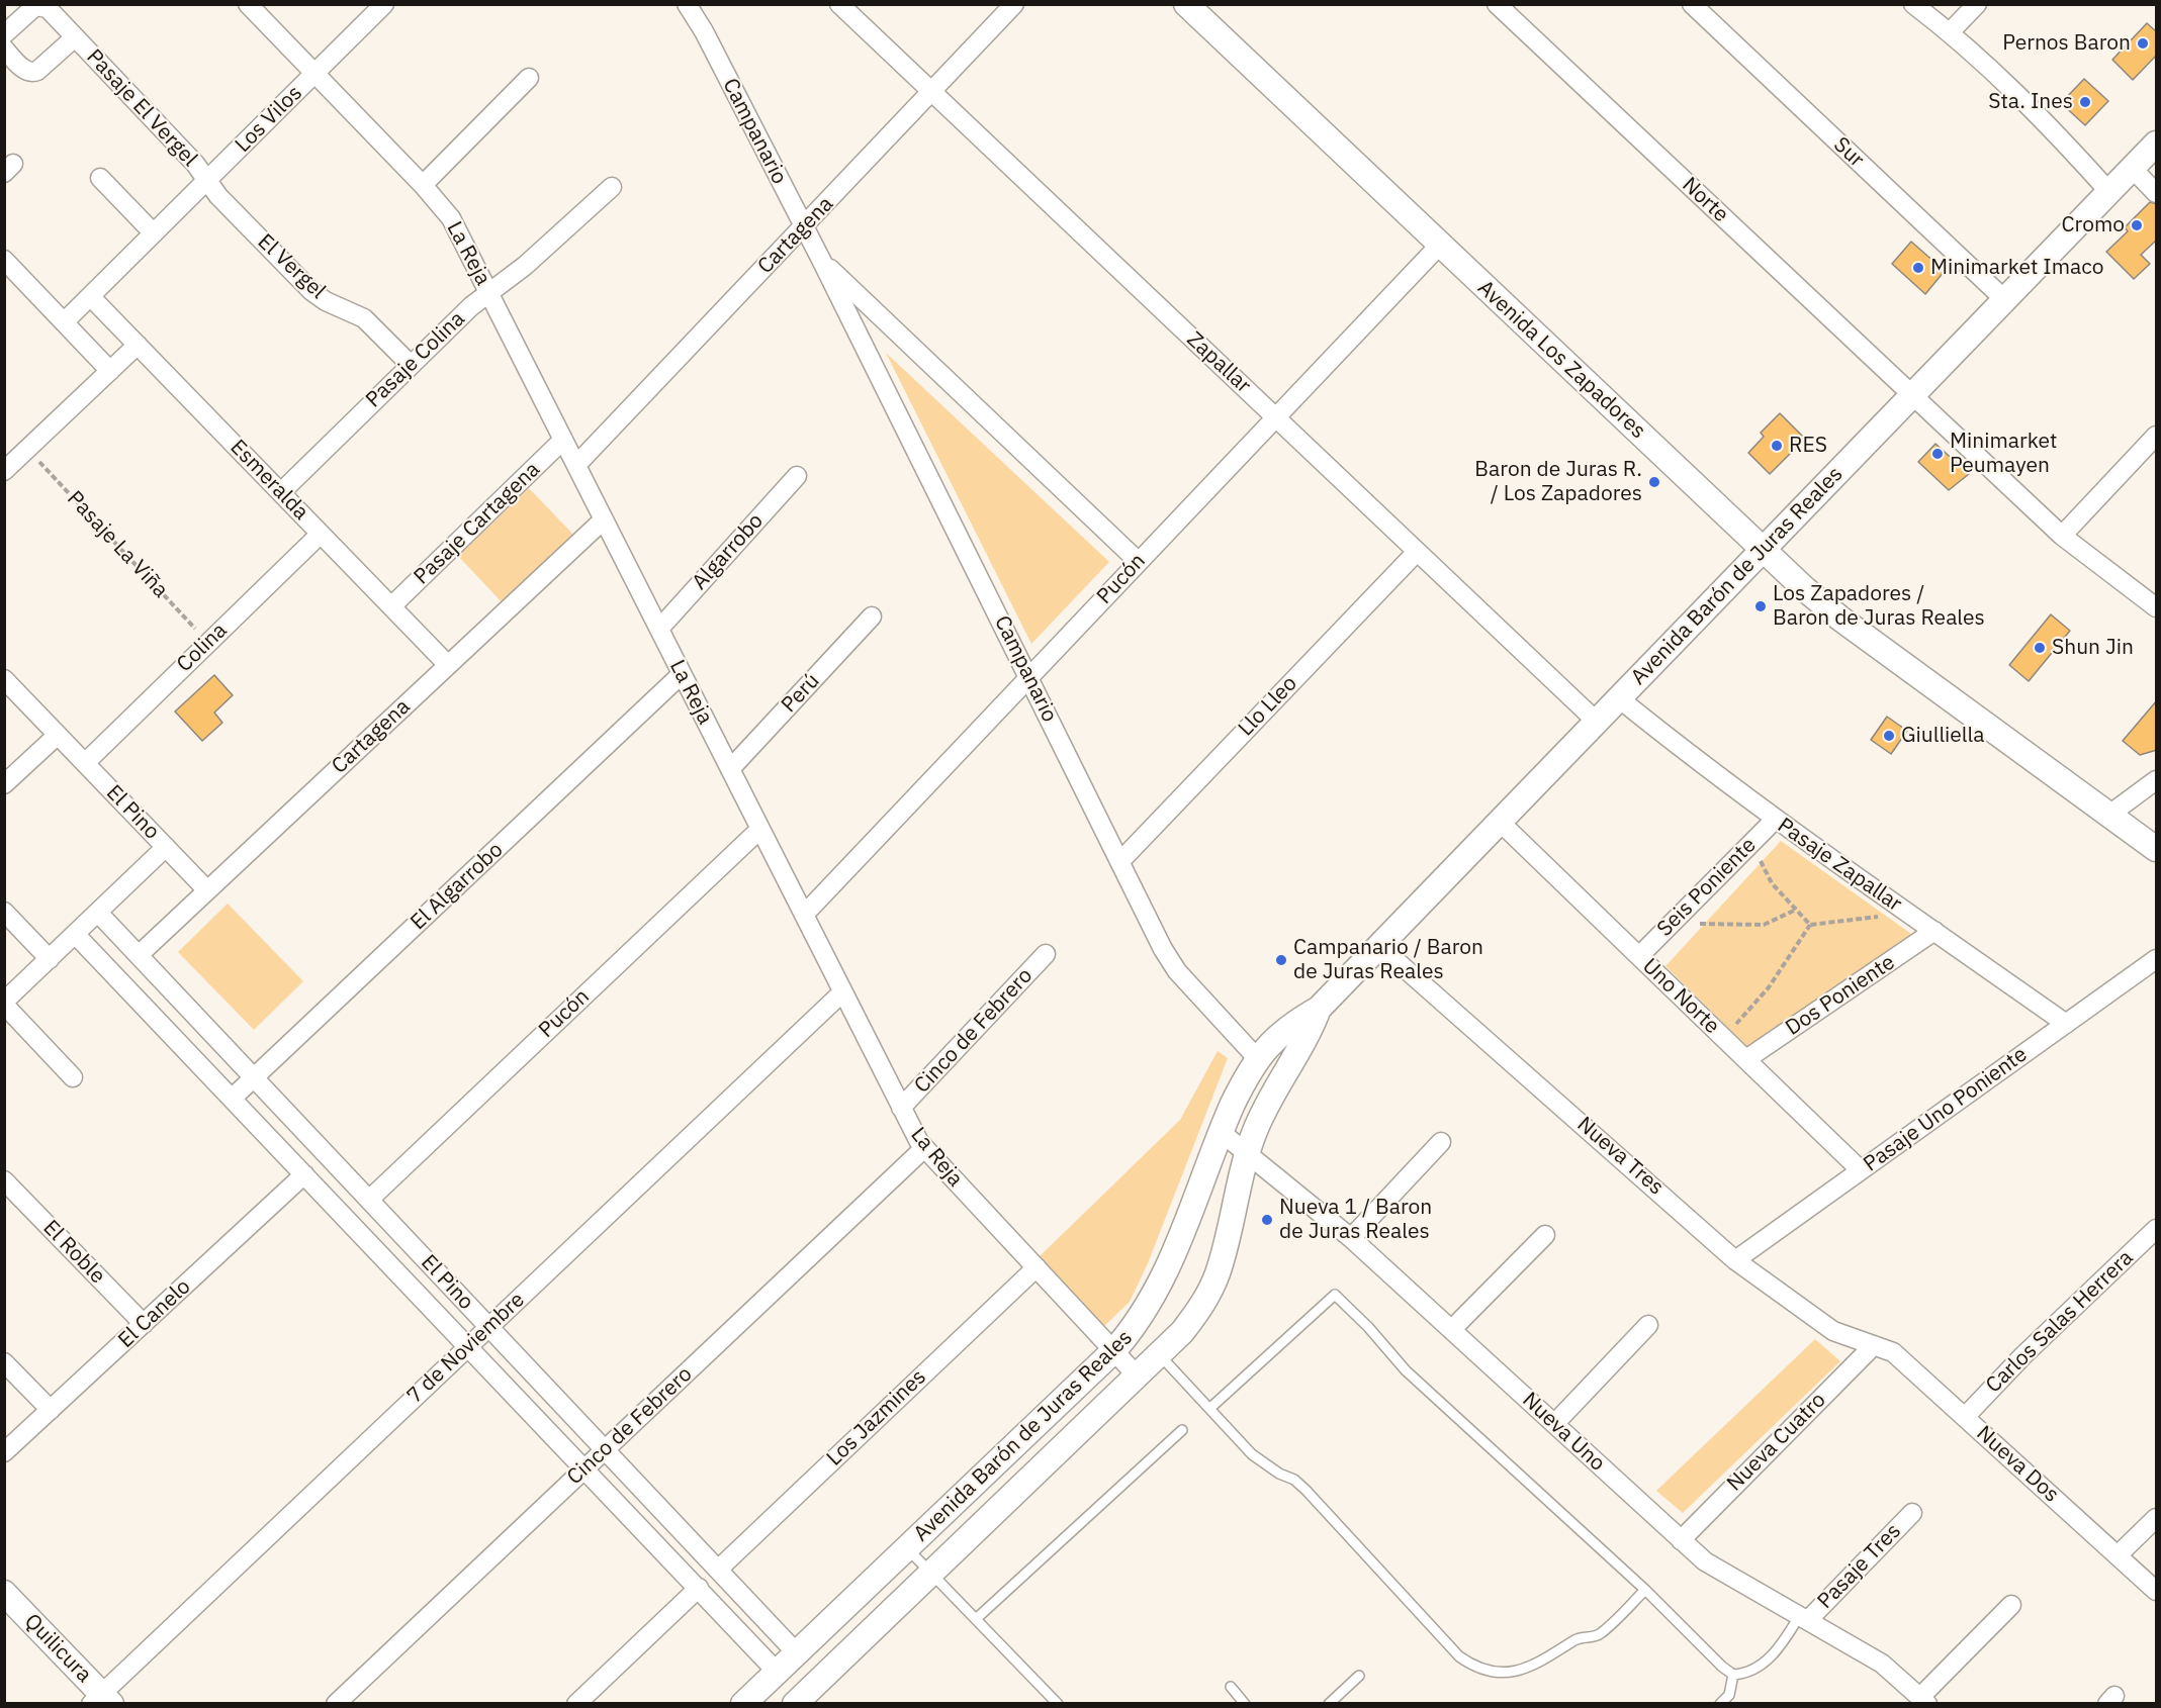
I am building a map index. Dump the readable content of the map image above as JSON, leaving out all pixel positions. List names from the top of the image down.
{
  "streets": {
    "street": [
      "Pasaje El Vergel",
      "Los Vilos",
      "Campanario",
      "Sur",
      "Norte",
      "Cartagena",
      "La Reja",
      "El Vergel",
      "Pasaje Colina",
      "Avenida Los Zapadores",
      "Zapallar",
      "Esmeralda",
      "Pasaje Cartagena",
      "Algarrobo",
      "Avenida Barón de Juras Reales",
      "Pucón",
      "Colina",
      "Perú",
      "Llo Lleo",
      "El Pino",
      "Pasaje Zapallar",
      "El Algarrobo",
      "Seis Poniente",
      "Dos Poniente",
      "Uno Norte",
      "Cinco de Febrero",
      "Pasaje Uno Poniente",
      "Nueva Tres",
      "El Roble",
      "El Canelo",
      "Carlos Salas Herrera",
      "7 de Noviembre",
      "Los Jazmines",
      "Nueva Uno",
      "Nueva Cuatro",
      "Nueva Dos",
      "Pasaje Tres",
      "Quilicura"
    ],
    "path": ["Pasaje La Viña"]
  },
  "crossings": [
    ["Pasaje El Vergel", "Los Vilos"],
    ["Pasaje El Vergel", "El Vergel"],
    ["Los Vilos", "La Reja"],
    ["Los Vilos", "El Vergel"],
    ["Los Vilos", "Esmeralda"],
    ["Campanario", "Cartagena"],
    ["Campanario", "Avenida Barón de Juras Reales"],
    ["Campanario", "Pucón"],
    ["Campanario", "Llo Lleo"],
    ["Sur", "Avenida Barón de Juras Reales"],
    ["Norte", "Avenida Barón de Juras Reales"],
    ["Cartagena", "La Reja"],
    ["Cartagena", "Zapallar"],
    ["Cartagena", "Esmeralda"],
    ["Cartagena", "El Pino"],
    ["La Reja", "Pasaje Colina"],
    ["La Reja", "Pasaje Cartagena"],
    ["La Reja", "Algarrobo"],
    ["La Reja", "Avenida Barón de Juras Reales"],
    ["La Reja", "Pucón"],
    ["La Reja", "Perú"],
    ["La Reja", "El Algarrobo"],
    ["La Reja", "Cinco de Febrero"],
    ["La Reja", "7 de Noviembre"],
    ["La Reja", "Los Jazmines"],
    ["El Vergel", "Pasaje Colina"],
    ["Pasaje Colina", "Esmeralda"],
    ["Avenida Los Zapadores", "Avenida Barón de Juras Reales"],
    ["Avenida Los Zapadores", "Pucón"],
    ["Zapallar", "Avenida Barón de Juras Reales"],
    ["Zapallar", "Pucón"],
    ["Zapallar", "Llo Lleo"],
    ["Esmeralda", "Pasaje Cartagena"],
    ["Esmeralda", "Colina"],
    ["Avenida Barón de Juras Reales", "El Pino"],
    ["Avenida Barón de Juras Reales", "Pasaje Zapallar"],
    ["Avenida Barón de Juras Reales", "Uno Norte"],
    ["Avenida Barón de Juras Reales", "Nueva Tres"],
    ["Avenida Barón de Juras Reales", "Nueva Uno"],
    ["Pucón", "El Pino"],
    ["Colina", "El Pino"],
    ["El Pino", "El Algarrobo"],
    ["El Pino", "Cinco de Febrero"],
    ["El Pino", "El Canelo"],
    ["El Pino", "7 de Noviembre"],
    ["El Pino", "Los Jazmines"],
    ["Pasaje Zapallar", "Seis Poniente"],
    ["Pasaje Zapallar", "Dos Poniente"],
    ["Pasaje Zapallar", "Pasaje Uno Poniente"],
    ["Seis Poniente", "Uno Norte"],
    ["Dos Poniente", "Uno Norte"],
    ["Uno Norte", "Pasaje Uno Poniente"],
    ["Pasaje Uno Poniente", "Nueva Tres"],
    ["Nueva Tres", "Nueva Cuatro"],
    ["Nueva Tres", "Nueva Dos"],
    ["El Roble", "El Canelo"],
    ["Carlos Salas Herrera", "Nueva Dos"],
    ["7 de Noviembre", "Quilicura"],
    ["Nueva Uno", "Nueva Cuatro"],
    ["Nueva Uno", "Pasaje Tres"],
    ["Nueva Cuatro", "Nueva Dos"]
  ],
  "places": [
    "Pernos Baron",
    "Sta. Ines",
    "Cromo",
    "Minimarket Imaco",
    "RES",
    "Minimarket Peumayen",
    "Baron de Juras R. / Los Zapadores",
    "Los Zapadores / Baron de Juras Reales",
    "Shun Jin",
    "Giulliella",
    "Campanario / Baron de Juras Reales",
    "Nueva 1 / Baron de Juras Reales"
  ]
}
